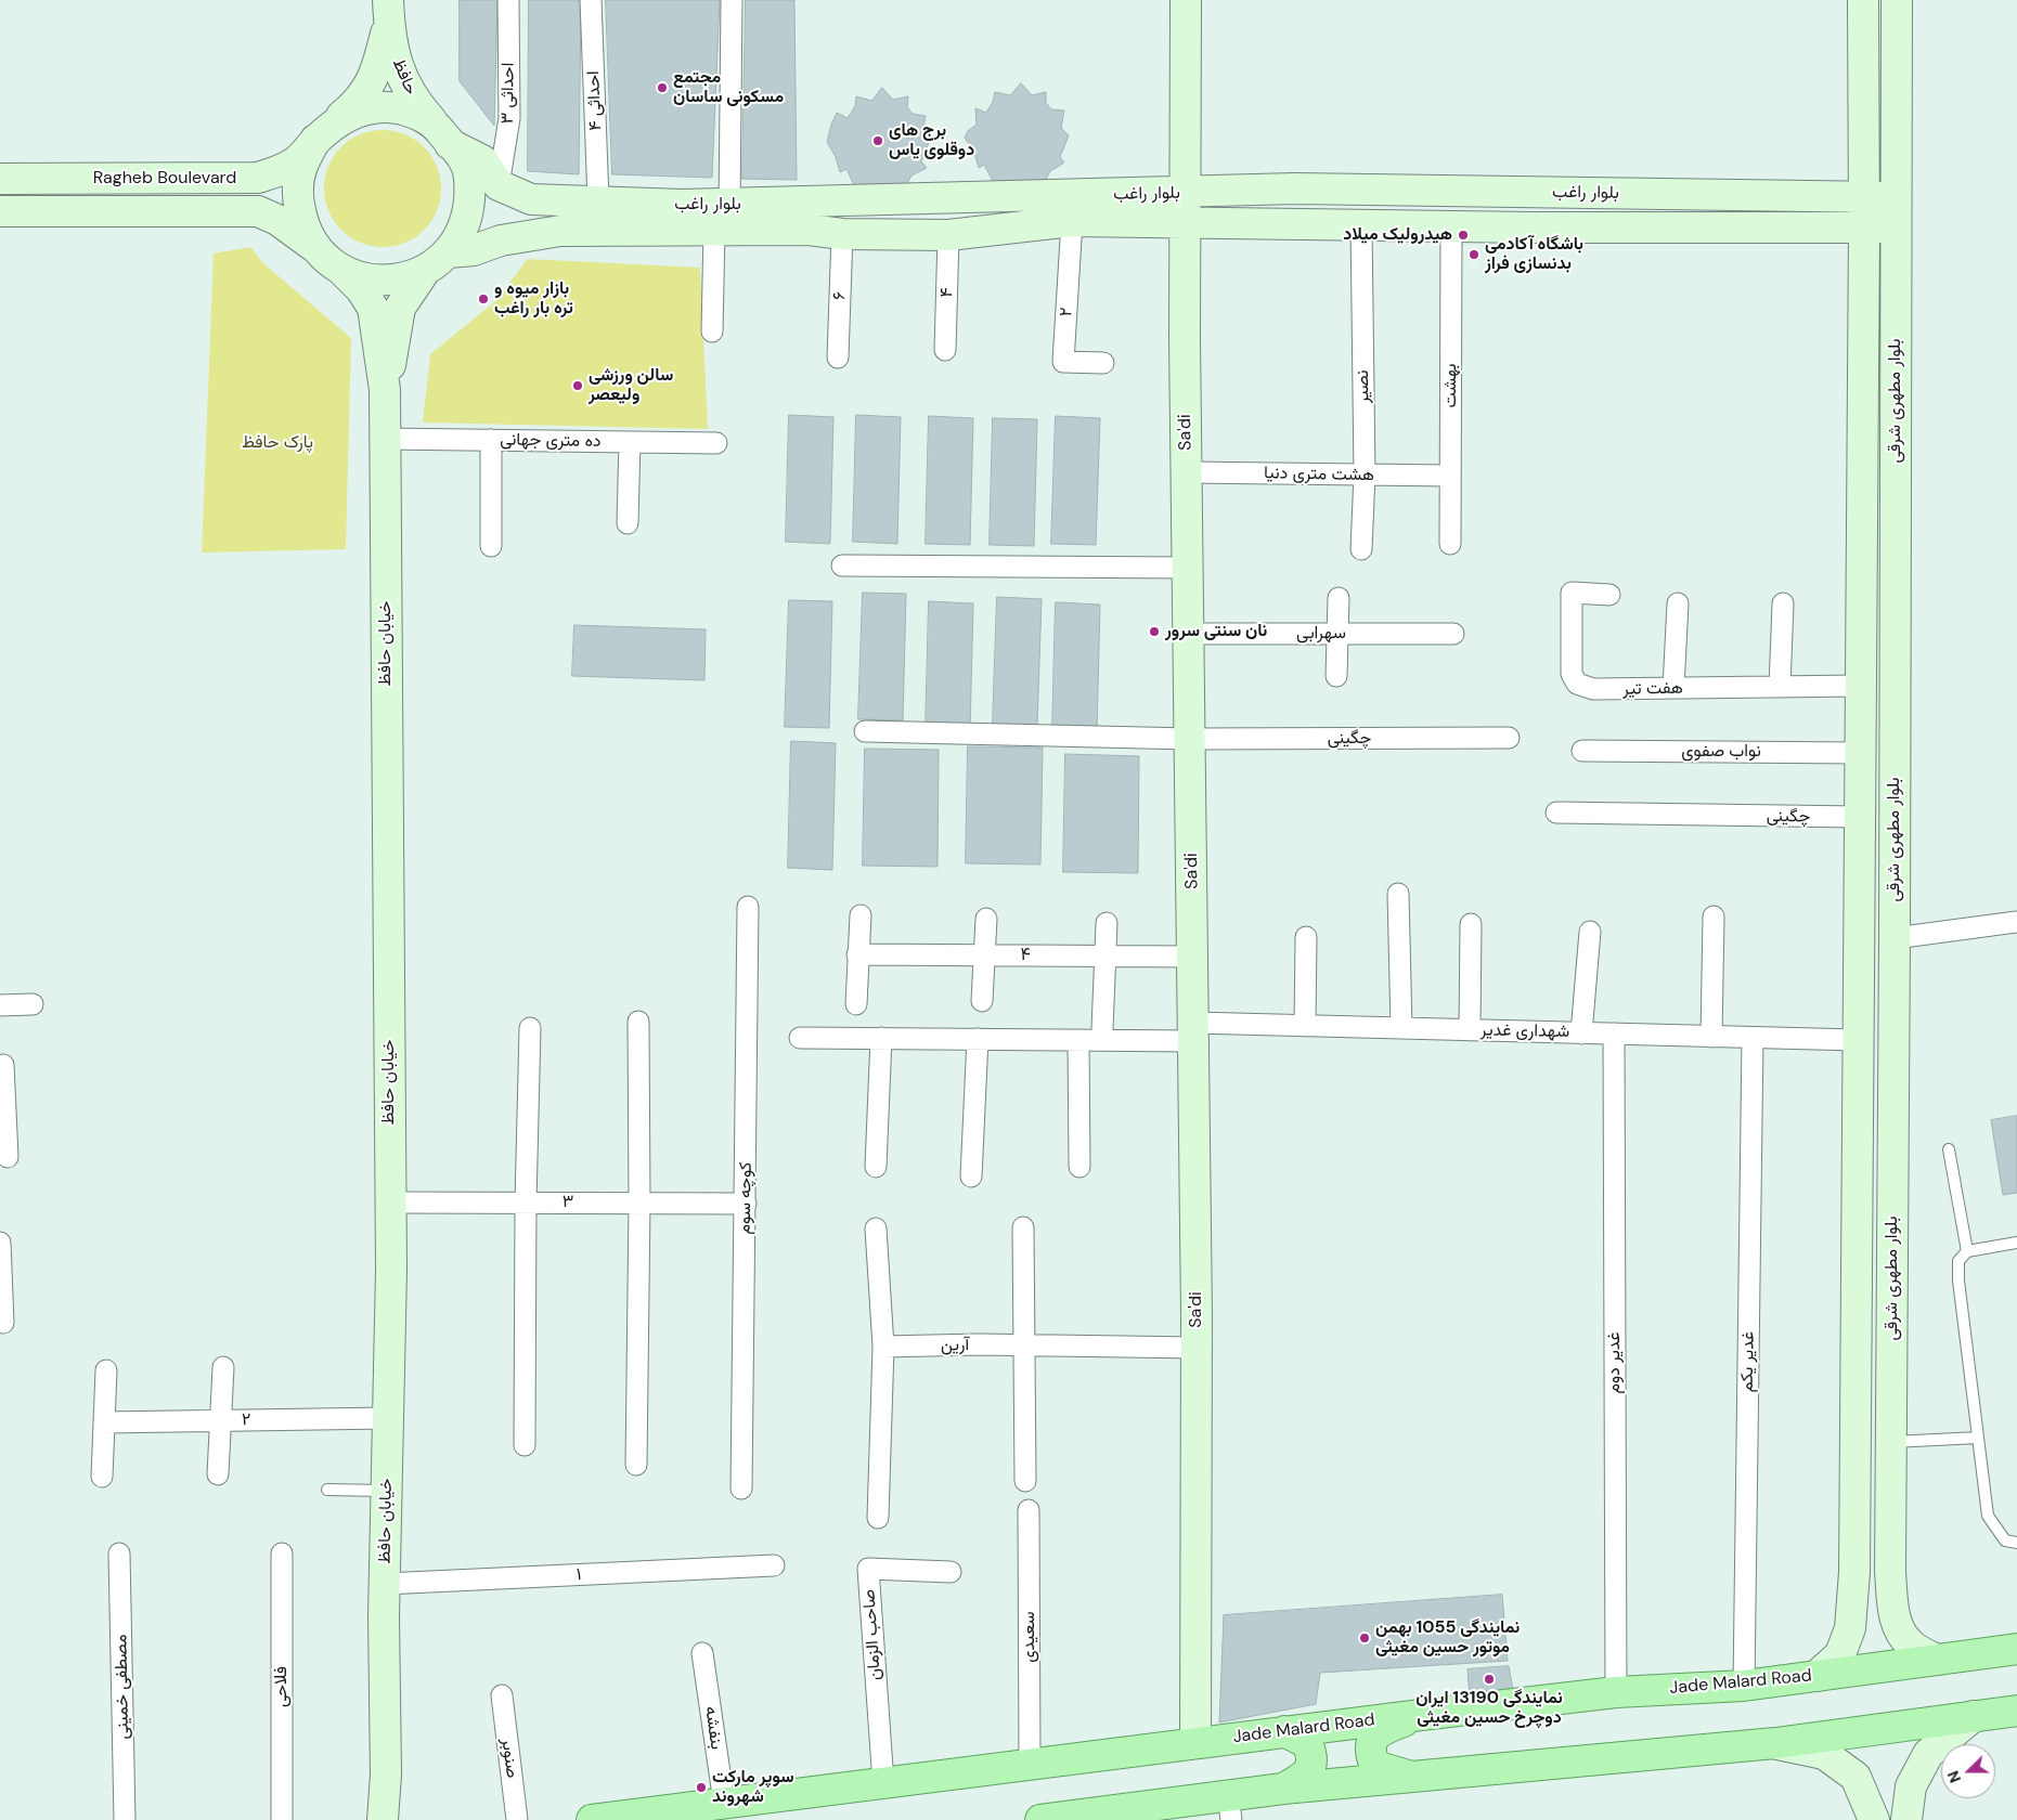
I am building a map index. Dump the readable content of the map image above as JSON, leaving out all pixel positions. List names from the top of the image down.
{
  "streets": {
    "main road": ["Jade Malard Road"],
    "street": [
      "حافظ",
      "احداثی ۳",
      "احداثی ۴",
      "Ragheb Boulevard",
      "بلوار راغب",
      "۴",
      "۶",
      "۲",
      "بهشت",
      "نصیر",
      "بلوار مطهری شرقی",
      "Sa'di",
      "ده متری جهانی",
      "هشت متری دنیا",
      "سهرابی",
      "خیابان حافظ",
      "هفت تیر",
      "چگینی",
      "نواب صفوی",
      "شهداری غدیر",
      "کوچه سوم",
      "۳",
      "آرین",
      "غدیر یکم",
      "غدیر دوم",
      "۱",
      "صاحب الزمان",
      "سعیدی",
      "مصطفی خمینی",
      "فلاحی",
      "بنفشه",
      "صنوبر"
    ]
  },
  "crossings": [
    ["حافظ", "Ragheb Boulevard"],
    ["حافظ", "بلوار راغب"],
    ["حافظ", "خیابان حافظ"],
    ["احداثی ۳", "بلوار راغب"],
    ["احداثی ۴", "بلوار راغب"],
    ["Ragheb Boulevard", "بلوار راغب"],
    ["Ragheb Boulevard", "خیابان حافظ"],
    ["بلوار راغب", "۴"],
    ["بلوار راغب", "۶"],
    ["بلوار راغب", "۲"],
    ["بلوار راغب", "بهشت"],
    ["بلوار راغب", "نصیر"],
    ["بلوار راغب", "بلوار مطهری شرقی"],
    ["بلوار راغب", "Sa'di"],
    ["بلوار راغب", "خیابان حافظ"],
    ["۴", "Sa'di"],
    ["۲", "خیابان حافظ"],
    ["بهشت", "هشت متری دنیا"],
    ["نصیر", "هشت متری دنیا"],
    ["بلوار مطهری شرقی", "هفت تیر"],
    ["بلوار مطهری شرقی", "چگینی"],
    ["بلوار مطهری شرقی", "نواب صفوی"],
    ["بلوار مطهری شرقی", "شهداری غدیر"],
    ["بلوار مطهری شرقی", "Jade Malard Road"],
    ["Sa'di", "هشت متری دنیا"],
    ["Sa'di", "سهرابی"],
    ["Sa'di", "چگینی"],
    ["Sa'di", "شهداری غدیر"],
    ["Sa'di", "آرین"],
    ["Sa'di", "Jade Malard Road"],
    ["ده متری جهانی", "خیابان حافظ"],
    ["خیابان حافظ", "۳"],
    ["خیابان حافظ", "۱"],
    ["شهداری غدیر", "غدیر یکم"],
    ["شهداری غدیر", "غدیر دوم"],
    ["کوچه سوم", "۳"],
    ["غدیر یکم", "Jade Malard Road"],
    ["غدیر دوم", "Jade Malard Road"],
    ["صاحب الزمان", "Jade Malard Road"],
    ["سعیدی", "Jade Malard Road"],
    ["Jade Malard Road", "بنفشه"]
  ],
  "parks": ["پارک حافظ"],
  "places": [
    "مجتمع مسکونی ساسان",
    "برج های دوقلوی یاس",
    "هیدرولیک میلاد",
    "باشگاه آکادمی بدنسازی فراز",
    "بازار میوه و تره بار راغب",
    "سالن ورزشی ولیعصر",
    "نان سنتی سرور",
    "نمایندگی 1055 بهمن موتور حسین مغیثی",
    "نمایندگی 13190 ایران دوچرخ حسین مغیثی",
    "سوپر مارکت شهروند"
  ],
  "north": "left"
}
